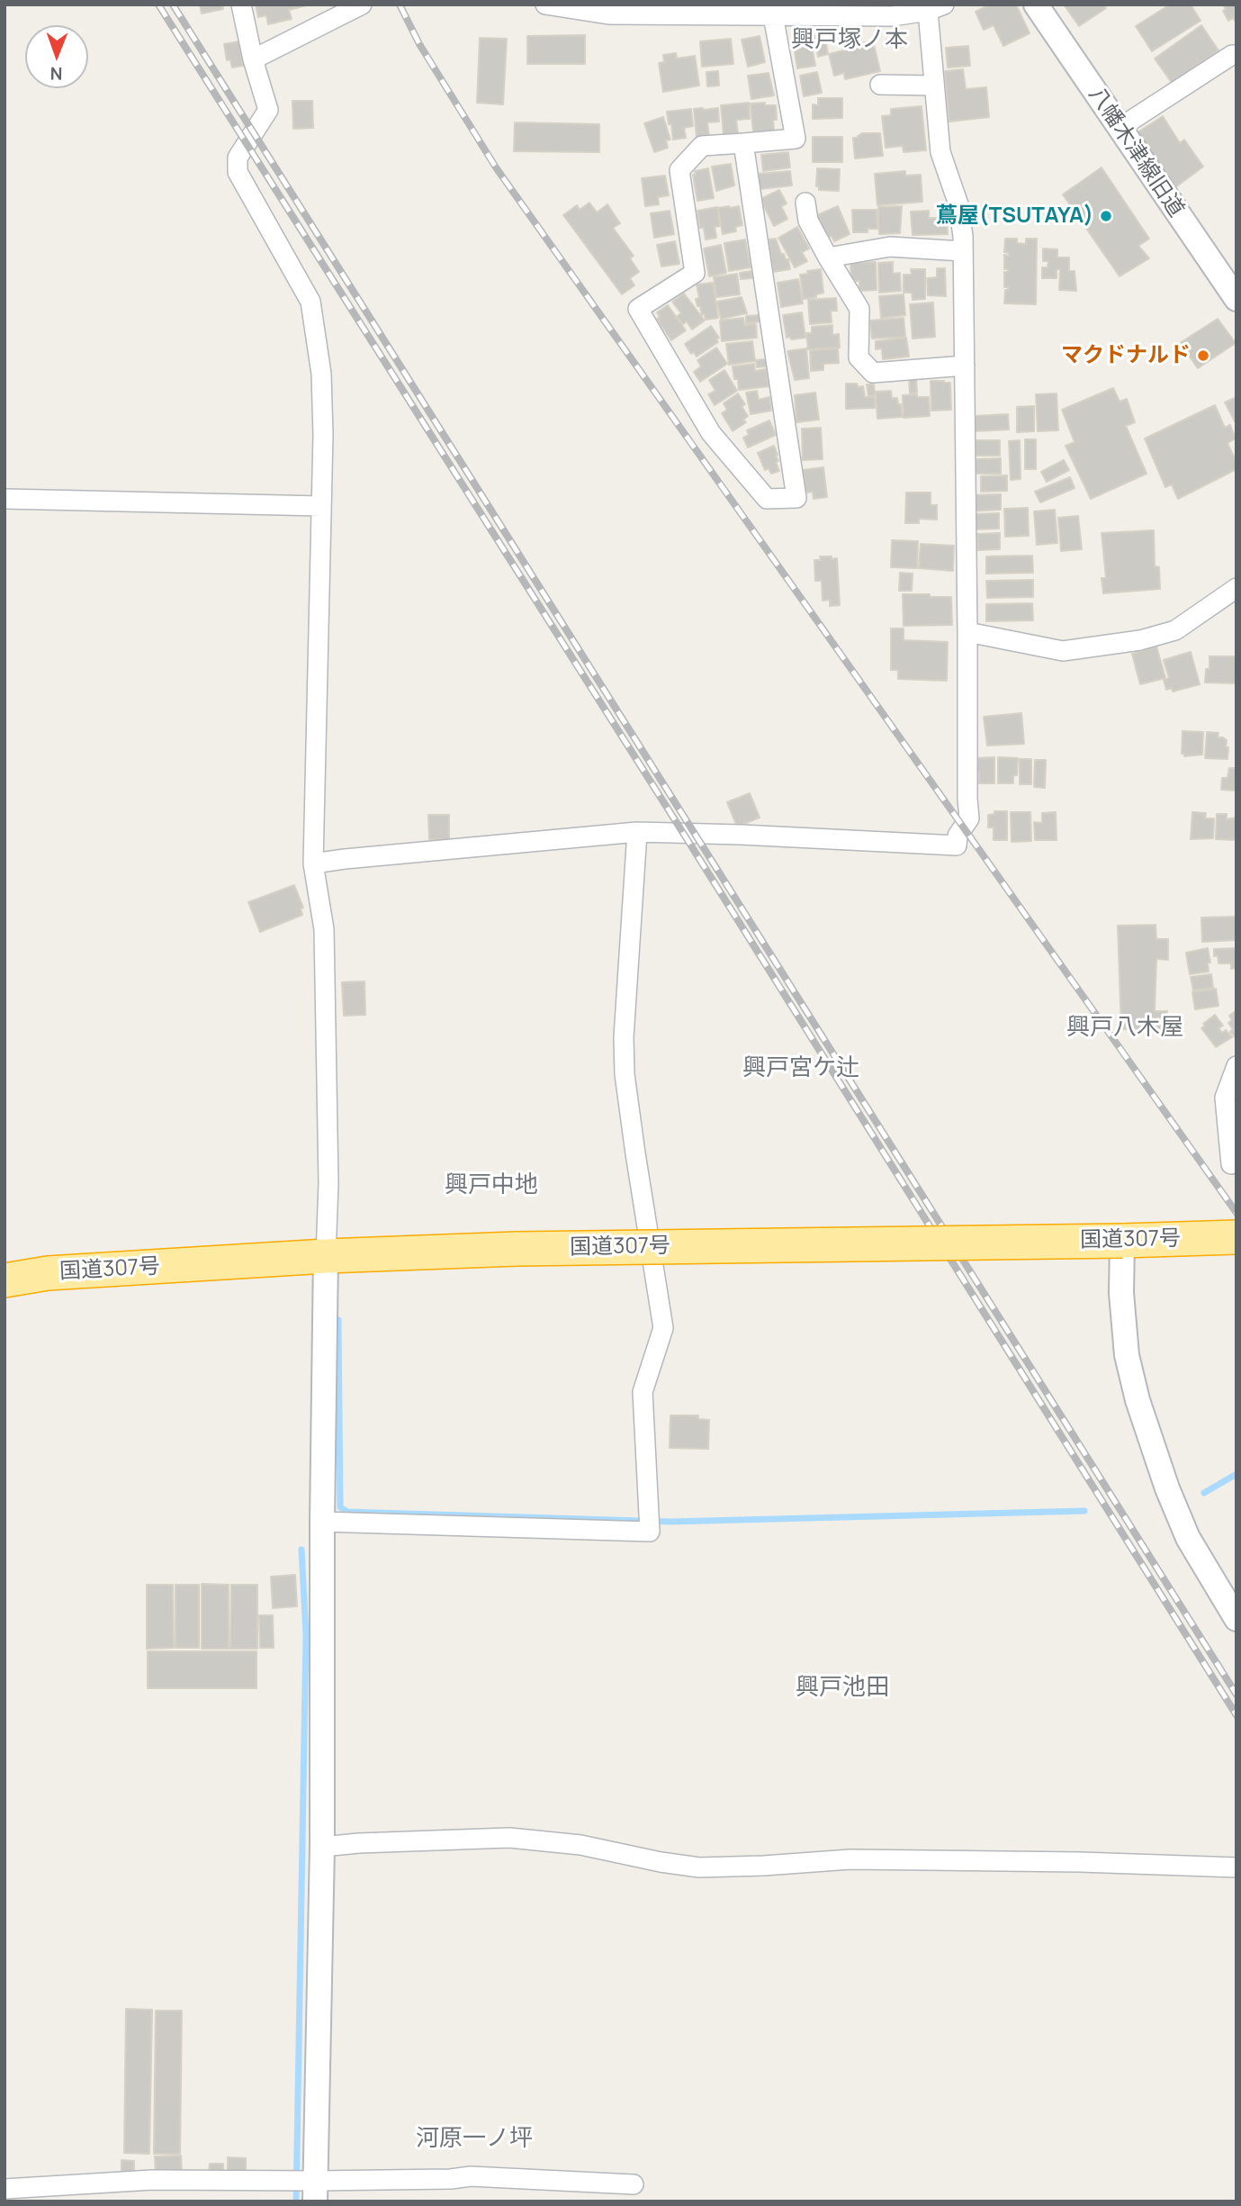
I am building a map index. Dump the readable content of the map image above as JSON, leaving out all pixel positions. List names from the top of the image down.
{
  "streets": {
    "highway": ["国道307号"],
    "street": ["八幡木津線旧道"]
  },
  "districts": [
    "興戸塚ノ本",
    "興戸八木屋",
    "興戸宮ケ辻",
    "興戸中地",
    "興戸池田",
    "河原一ノ坪"
  ],
  "places": ["蔦屋(TSUTAYA)", "マクドナルド"],
  "north": "bottom"
}
